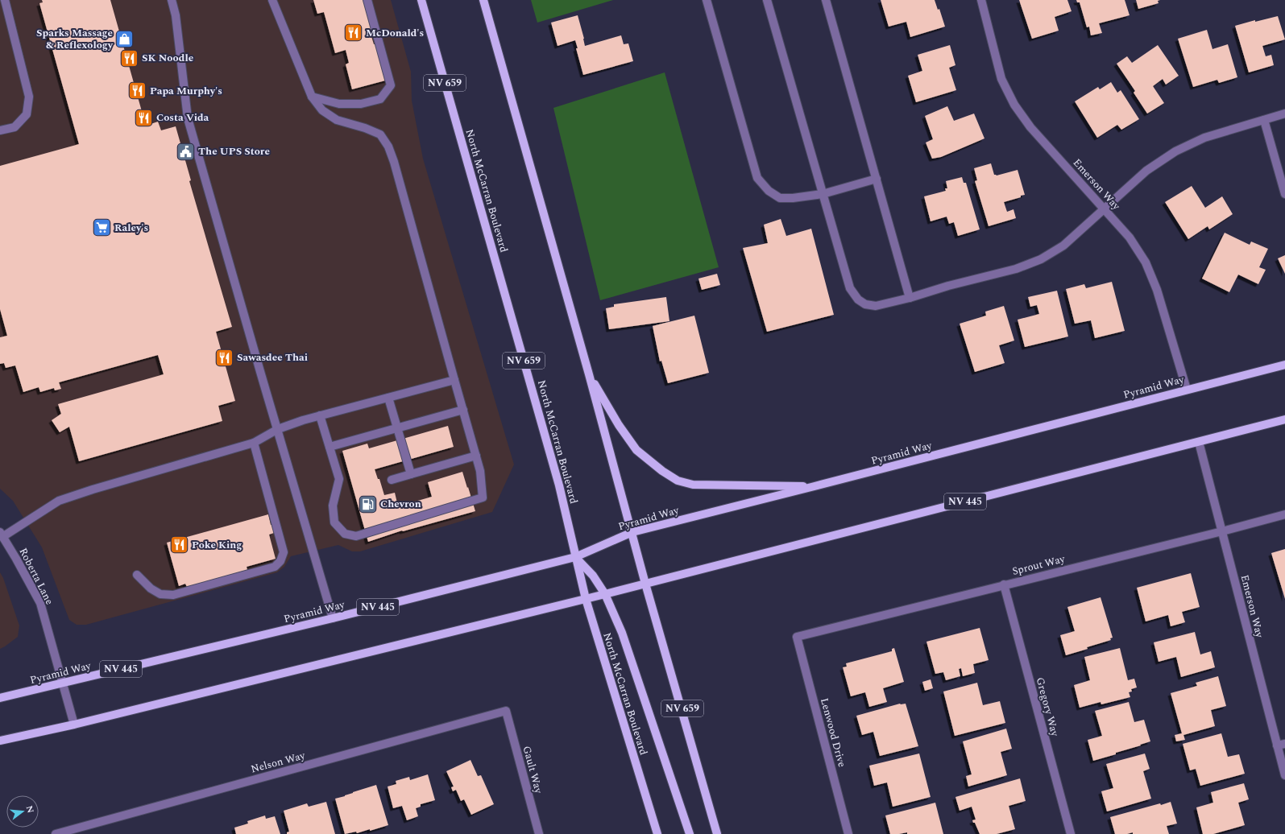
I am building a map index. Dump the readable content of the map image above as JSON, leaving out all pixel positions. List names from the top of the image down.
{
  "streets": {
    "main road": [
      "NV 659",
      "North McCarran Boulevard",
      "Pyramid Way",
      "NV 445"
    ],
    "street": [
      "Emerson Way",
      "Sprout Way",
      "Roberta Lane",
      "Gregory Way",
      "Lenwood Drive",
      "Nelson Way",
      "Gault Way"
    ]
  },
  "crossings": [
    ["NV 659", "Pyramid Way"],
    ["NV 659", "NV 445"],
    ["Emerson Way", "Pyramid Way"],
    ["Emerson Way", "NV 445"],
    ["Emerson Way", "Sprout Way"],
    ["North McCarran Boulevard", "Pyramid Way"],
    ["North McCarran Boulevard", "NV 445"],
    ["Pyramid Way", "Roberta Lane"],
    ["NV 445", "Roberta Lane"],
    ["Sprout Way", "Gregory Way"],
    ["Sprout Way", "Lenwood Drive"],
    ["Nelson Way", "Gault Way"]
  ],
  "places": {
    "restaurant": [
      "McDonald's",
      "SK Noodle",
      "Papa Murphy's",
      "Costa Vida",
      "Sawasdee Thai",
      "Poke King"
    ],
    "shop": ["Sparks Massage & Reflexology"],
    "public building": ["The UPS Store"],
    "supermarket": ["Raley's"],
    "fuel station": ["Chevron"]
  },
  "north": "right"
}
